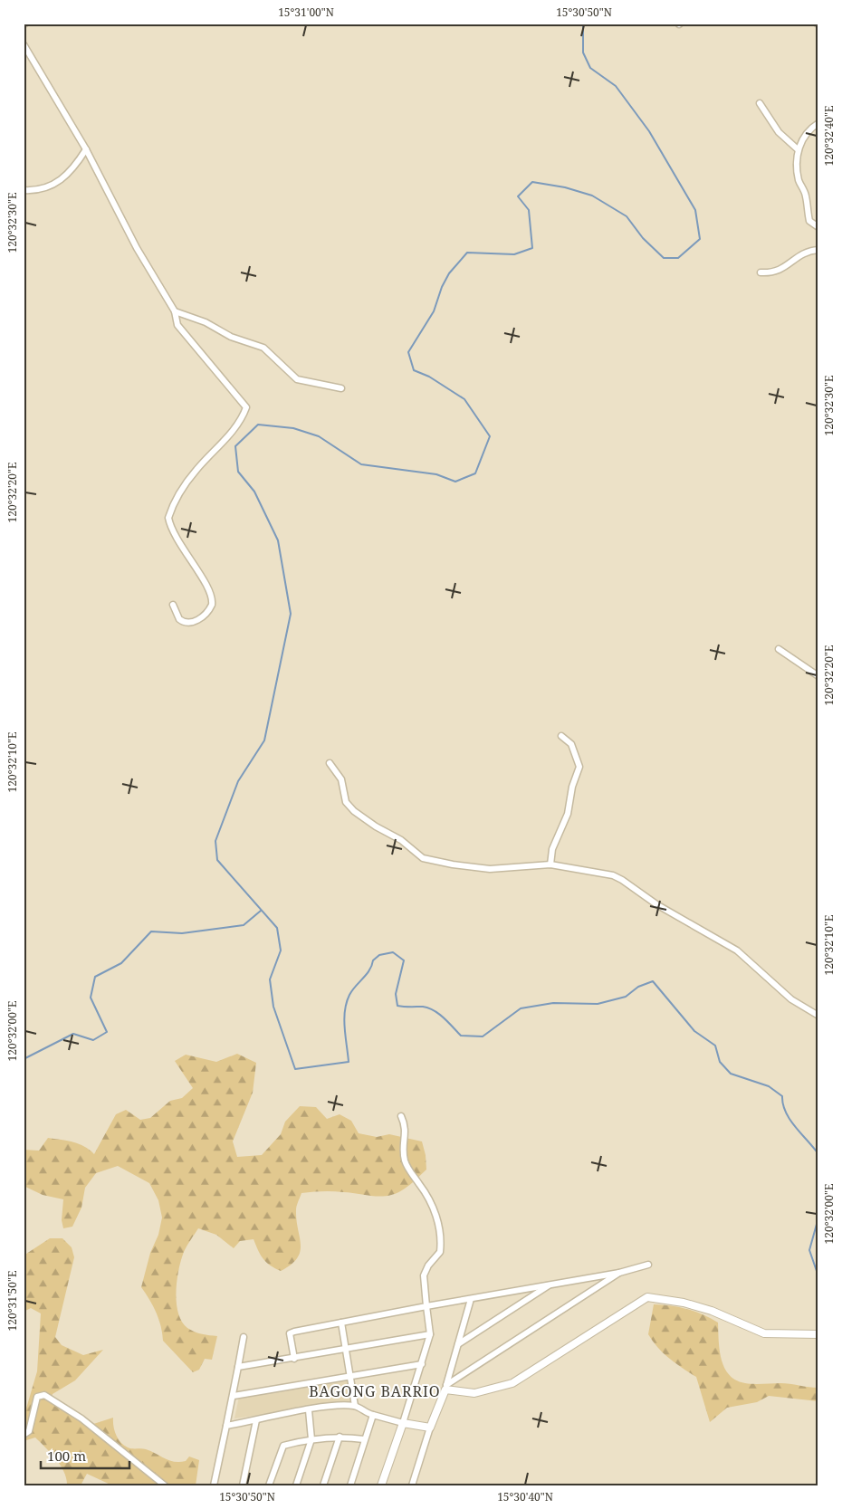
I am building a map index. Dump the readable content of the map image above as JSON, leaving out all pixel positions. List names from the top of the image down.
{
  "districts": ["BAGONG BARRIO"],
  "scale_bar": "100 m",
  "coordinates": [
    "15°31'00\"N",
    "15°30'50\"N",
    "120°32'40\"E",
    "120°32'30\"E",
    "120°32'20\"E",
    "120°32'10\"E",
    "120°32'00\"E",
    "120°31'50\"E",
    "15°30'40\"N"
  ]
}
